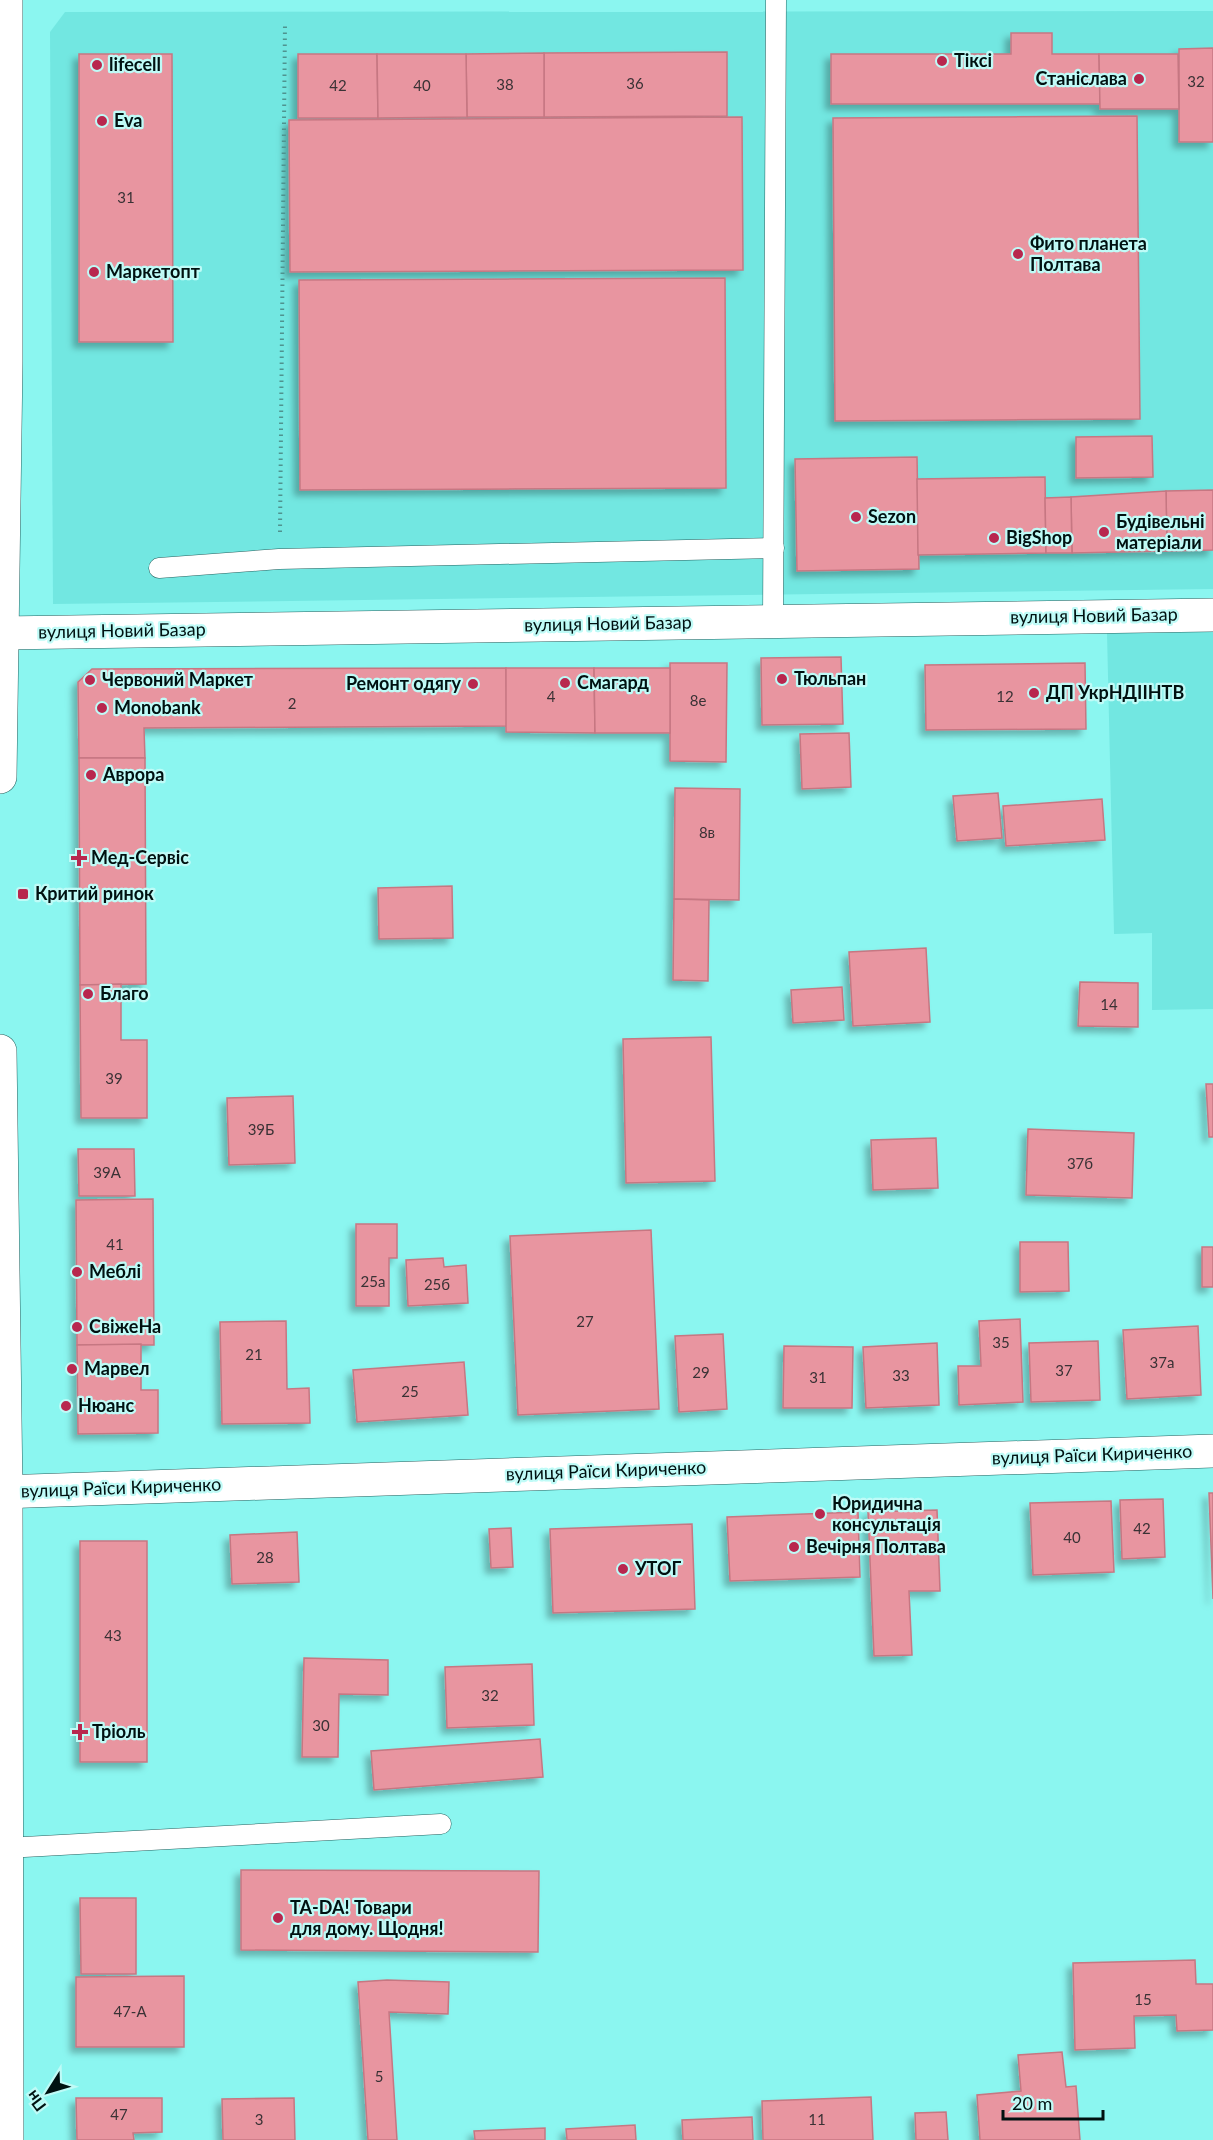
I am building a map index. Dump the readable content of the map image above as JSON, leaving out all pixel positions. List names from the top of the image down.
{
  "streets": {
    "street": ["вулиця Новий Базар", "вулиця Раїси Кириченко"]
  },
  "places": {
    "other": [
      "Тіксі",
      "lifecell",
      "Станіслава",
      "Eva",
      "Фито планета Полтава",
      "Маркетопт",
      "Sezon",
      "Будівельні матеріали",
      "BigShop",
      "Тюльпан",
      "Червоний Маркет",
      "Смагард",
      "Ремонт одягу",
      "ДП УкрНДІІНТВ",
      "Monobank",
      "Аврора",
      "Благо",
      "Меблі",
      "СвіжеНа",
      "Марвел",
      "Нюанс",
      "Юридична консультація",
      "Вечірня Полтава",
      "УТОГ",
      "TA-DA! Товари для дому. Щодня!"
    ],
    "health": ["Мед-Сервіс", "Тріоль"],
    "transit": ["Критий ринок"]
  },
  "house_numbers": [
    "32",
    "36",
    "38",
    "42",
    "40",
    "31",
    "4",
    "12",
    "8е",
    "2",
    "8в",
    "14",
    "39",
    "39Б",
    "37б",
    "39А",
    "41",
    "25а",
    "25б",
    "27",
    "35",
    "21",
    "37а",
    "37",
    "29",
    "33",
    "31",
    "25",
    "42",
    "40",
    "28",
    "43",
    "32",
    "30",
    "15",
    "47-А",
    "5",
    "47",
    "3",
    "11"
  ],
  "scale_bar": "20 m",
  "north": "bottom left"
}
